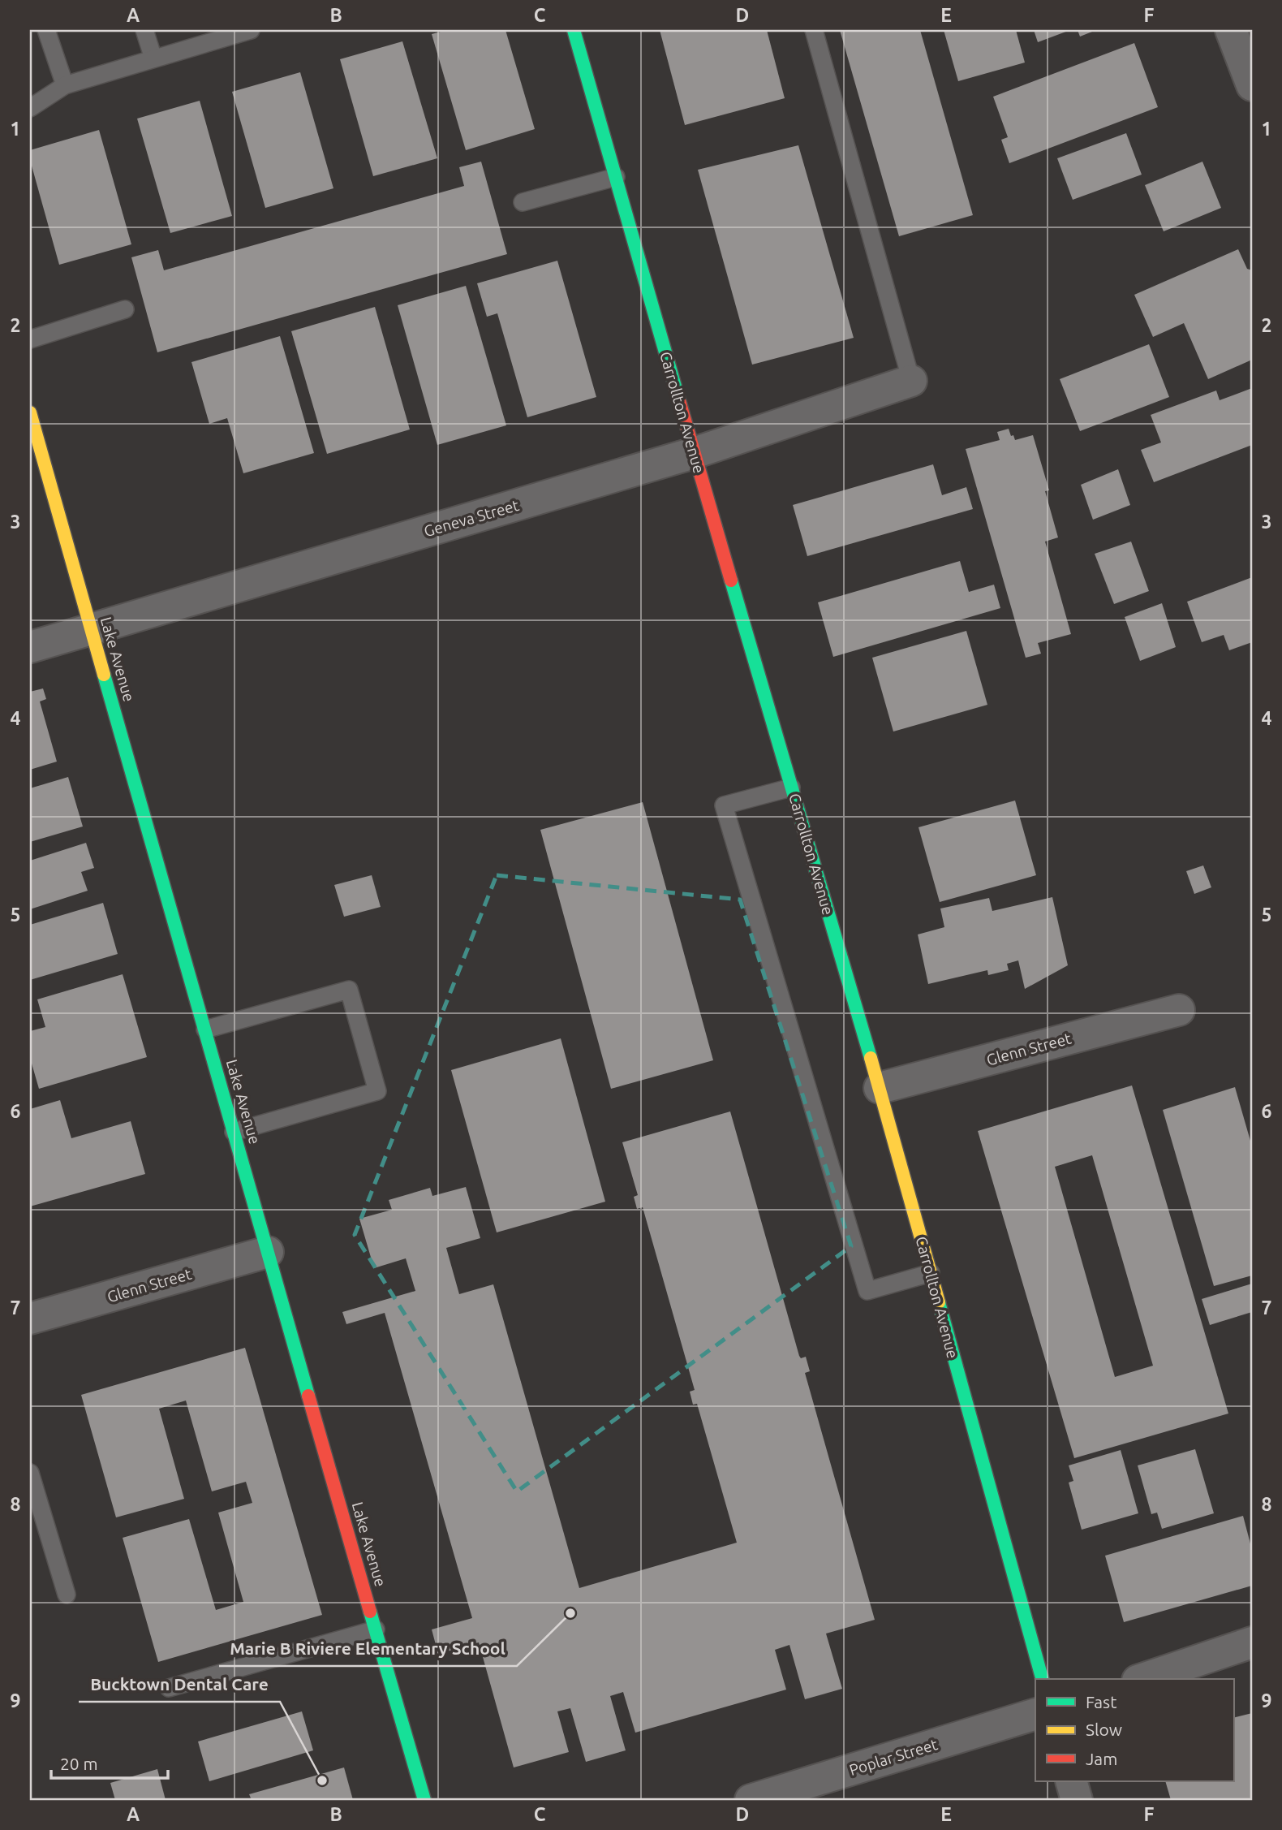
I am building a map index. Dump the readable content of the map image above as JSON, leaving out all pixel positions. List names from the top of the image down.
{
  "streets": {
    "street": [
      "Carrollton Avenue",
      "Geneva Street",
      "Lake Avenue",
      "Glenn Street",
      "Poplar Street"
    ]
  },
  "crossings": [
    ["Carrollton Avenue", "Geneva Street"],
    ["Carrollton Avenue", "Glenn Street"],
    ["Geneva Street", "Lake Avenue"],
    ["Lake Avenue", "Glenn Street"]
  ],
  "places": ["Marie B Riviere Elementary School", "Bucktown Dental Care"],
  "legend": ["Fast", "Slow", "Jam"],
  "scale_bar": "20 m",
  "grid": {
    "columns": [
      "A",
      "B",
      "C",
      "D",
      "E",
      "F"
    ],
    "rows": [
      "1",
      "2",
      "3",
      "4",
      "5",
      "6",
      "7",
      "8",
      "9"
    ]
  }
}
